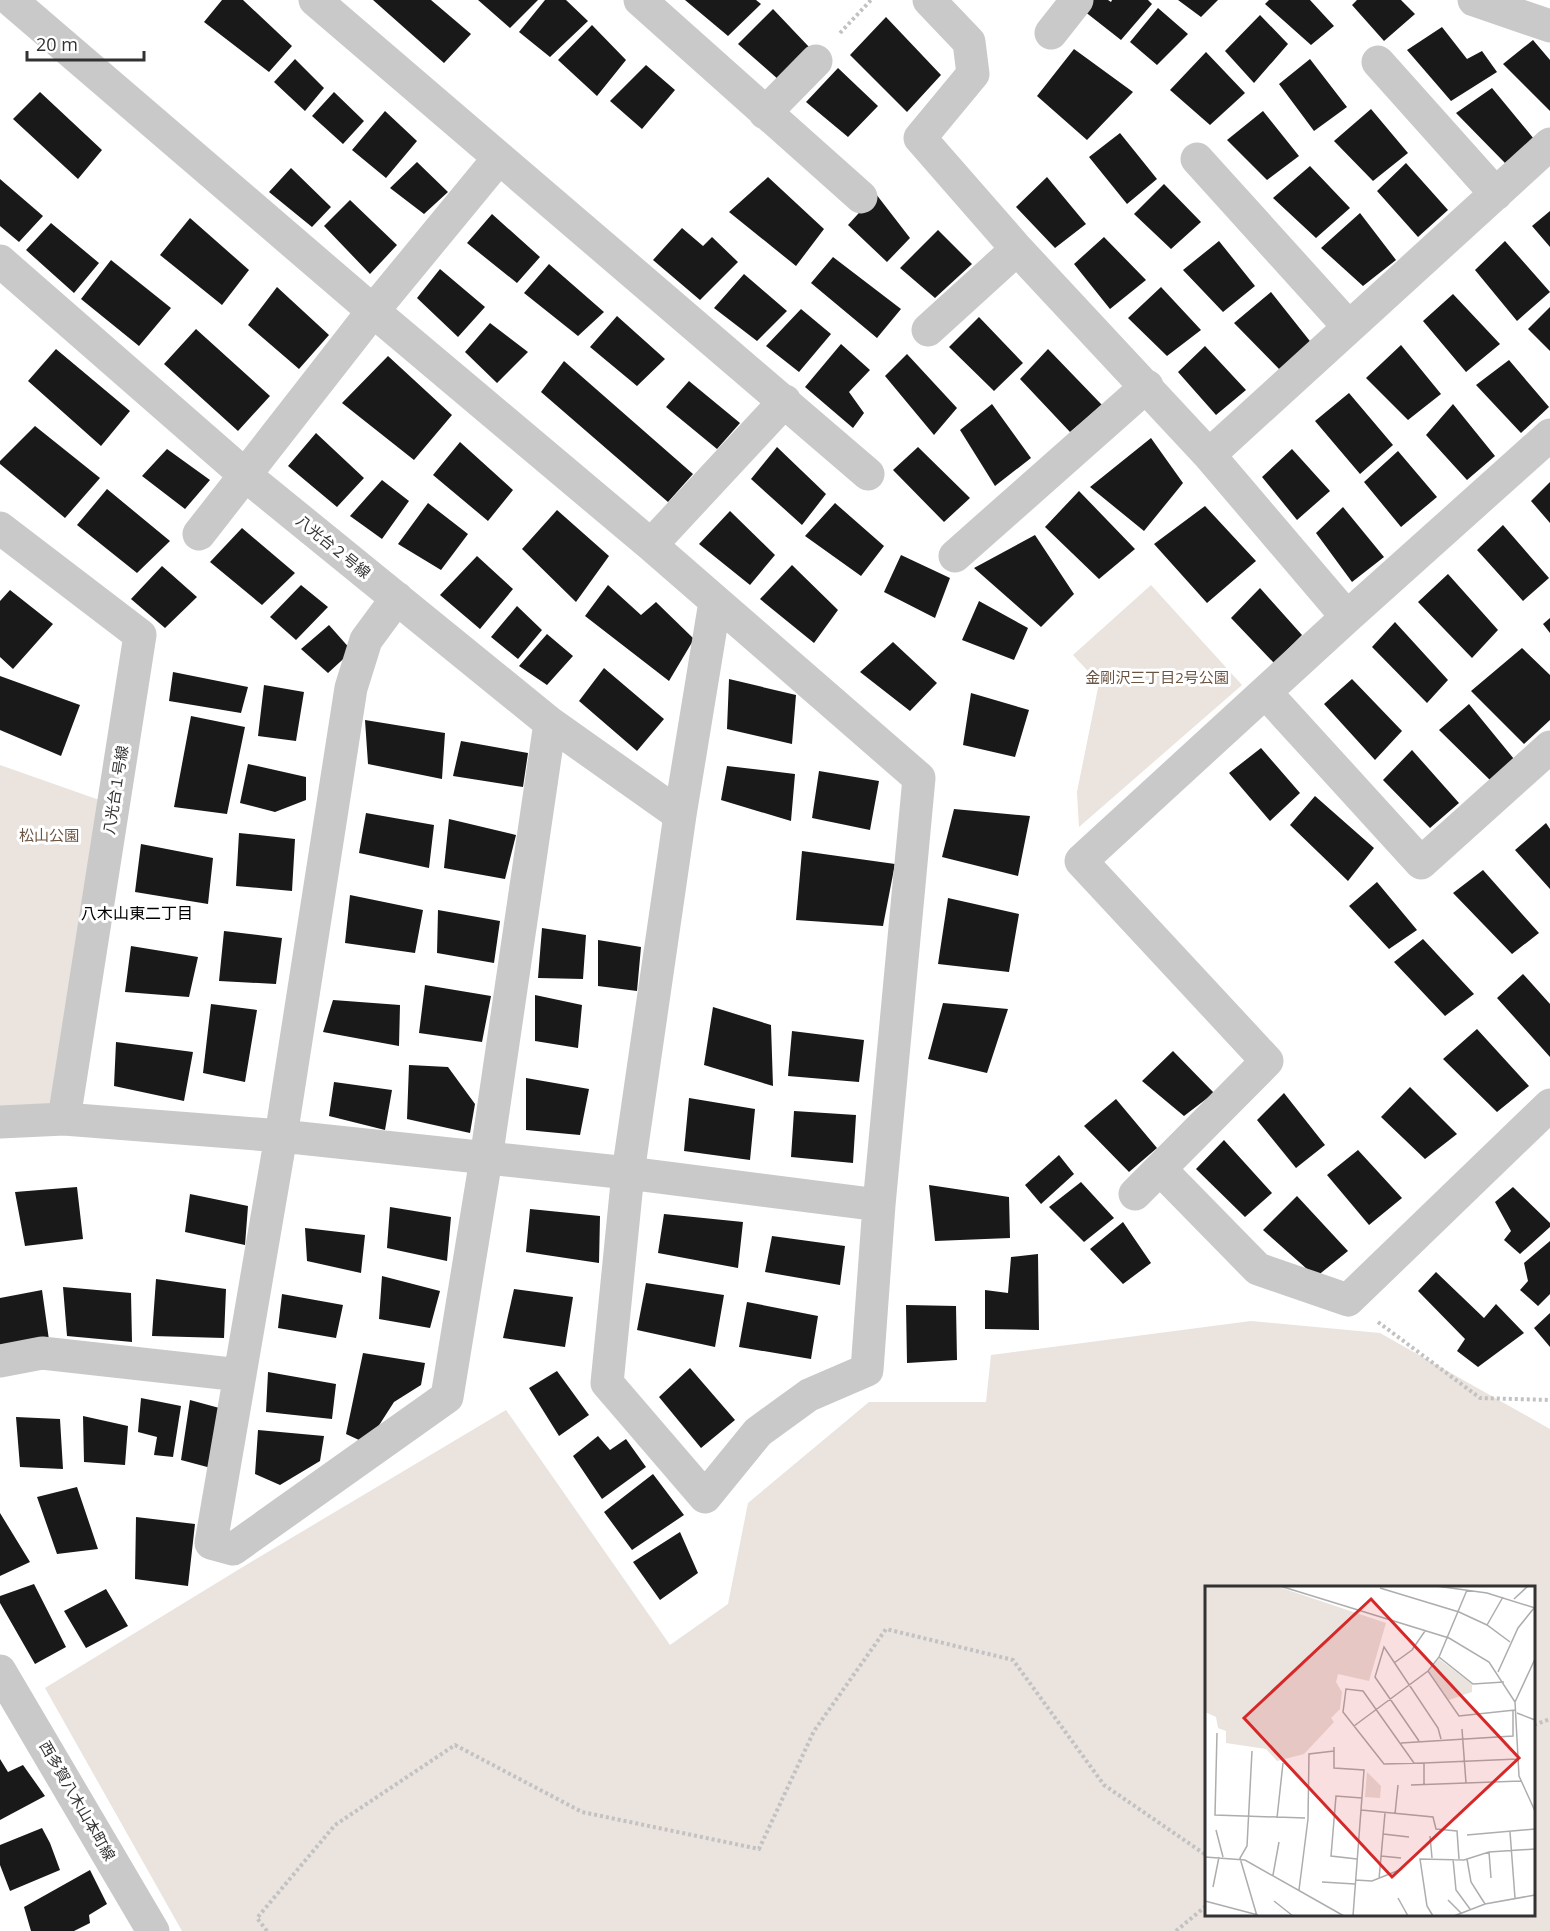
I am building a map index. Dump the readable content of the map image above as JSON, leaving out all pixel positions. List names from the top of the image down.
{
  "streets": {
    "street": ["八光台２号線", "八光台１号線", "西多賀八木山本町線"]
  },
  "districts": ["八木山東二丁目"],
  "parks": ["金剛沢三丁目2号公園", "松山公園"],
  "scale_bar": "20 m"
}
